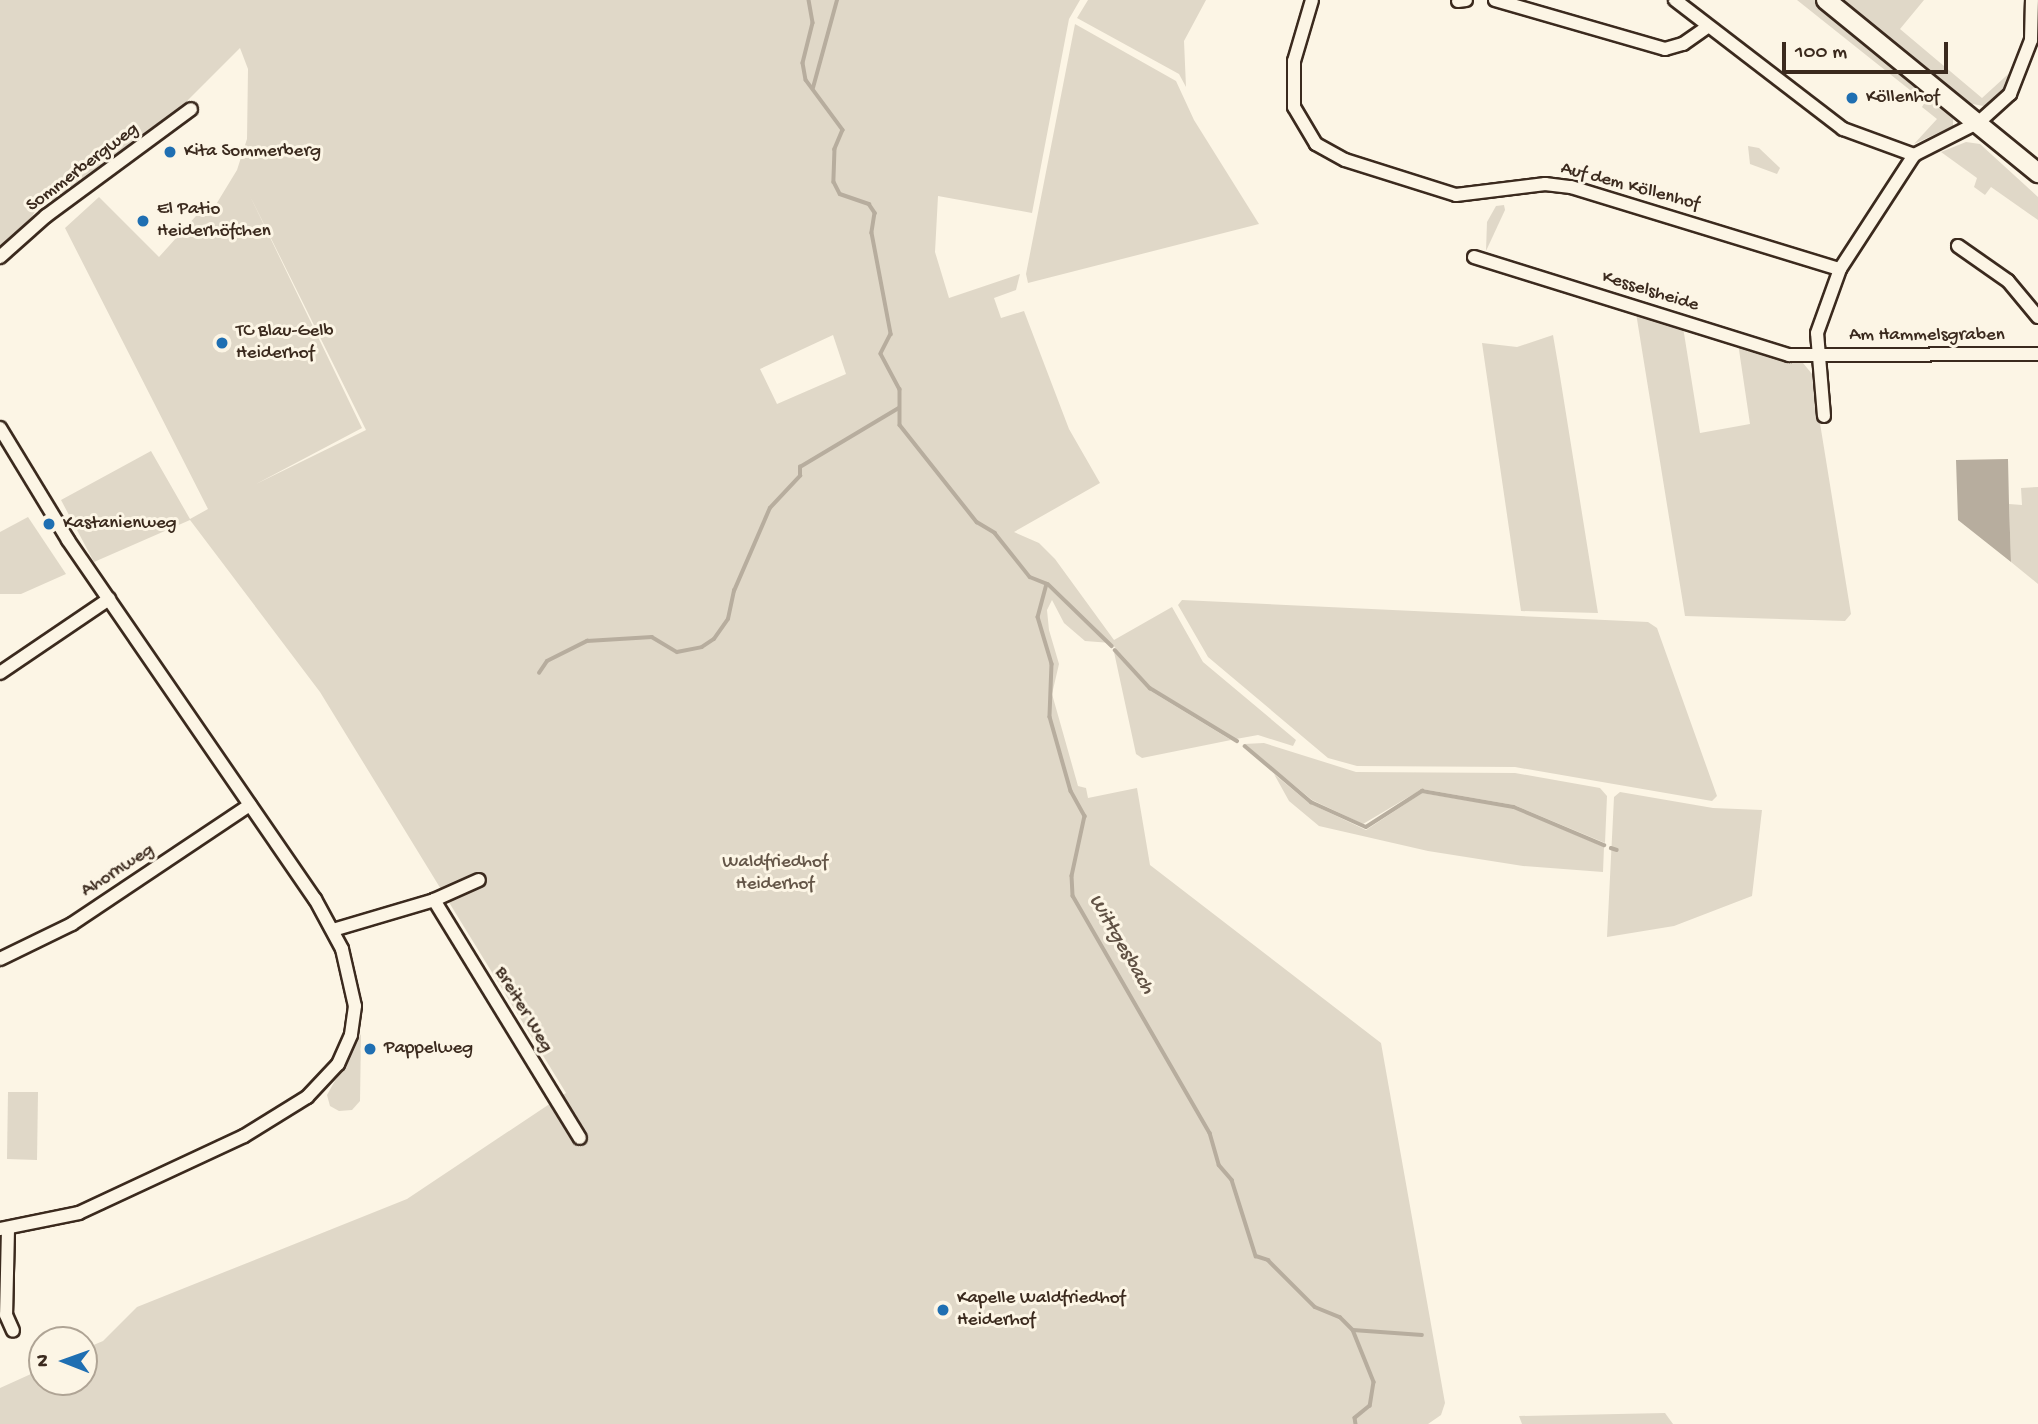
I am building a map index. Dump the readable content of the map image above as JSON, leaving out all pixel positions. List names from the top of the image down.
{
  "streets": {
    "street": [
      "Sommerbergweg",
      "Auf dem Köllenhof",
      "Kesselsheide",
      "Am Hammelsgraben",
      "Ahornweg",
      "Breiter Weg"
    ]
  },
  "crossings": [
    ["Kesselsheide", "Am Hammelsgraben"]
  ],
  "water": ["Wittgesbach"],
  "parks": ["Waldfriedhof Heiderhof"],
  "places": [
    "Köllenhof",
    "Kita Sommerberg",
    "El Patio Heiderhöfchen",
    "TC Blau-Gelb Heiderhof",
    "Kastanienweg",
    "Pappelweg",
    "Kapelle Waldfriedhof Heiderhof"
  ],
  "scale_bar": "100 m",
  "north": "left"
}
